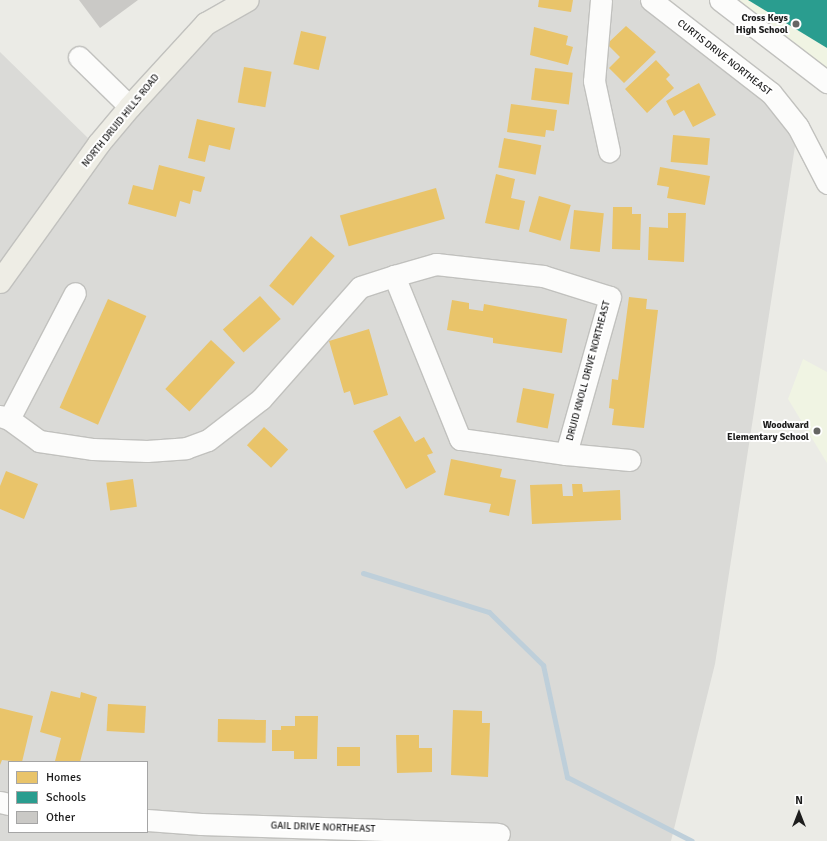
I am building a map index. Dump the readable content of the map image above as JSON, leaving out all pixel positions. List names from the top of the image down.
{
  "streets": {
    "main road": ["NORTH DRUID HILLS ROAD"],
    "street": ["CURTIS DRIVE NORTHEAST", "DRUID KNOLL DRIVE NORTHEAST", "GAIL DRIVE NORTHEAST"]
  },
  "places": ["Cross Keys High School", "Woodward Elementary School"],
  "legend": ["Homes", "Schools", "Other"],
  "north": "top"
}
